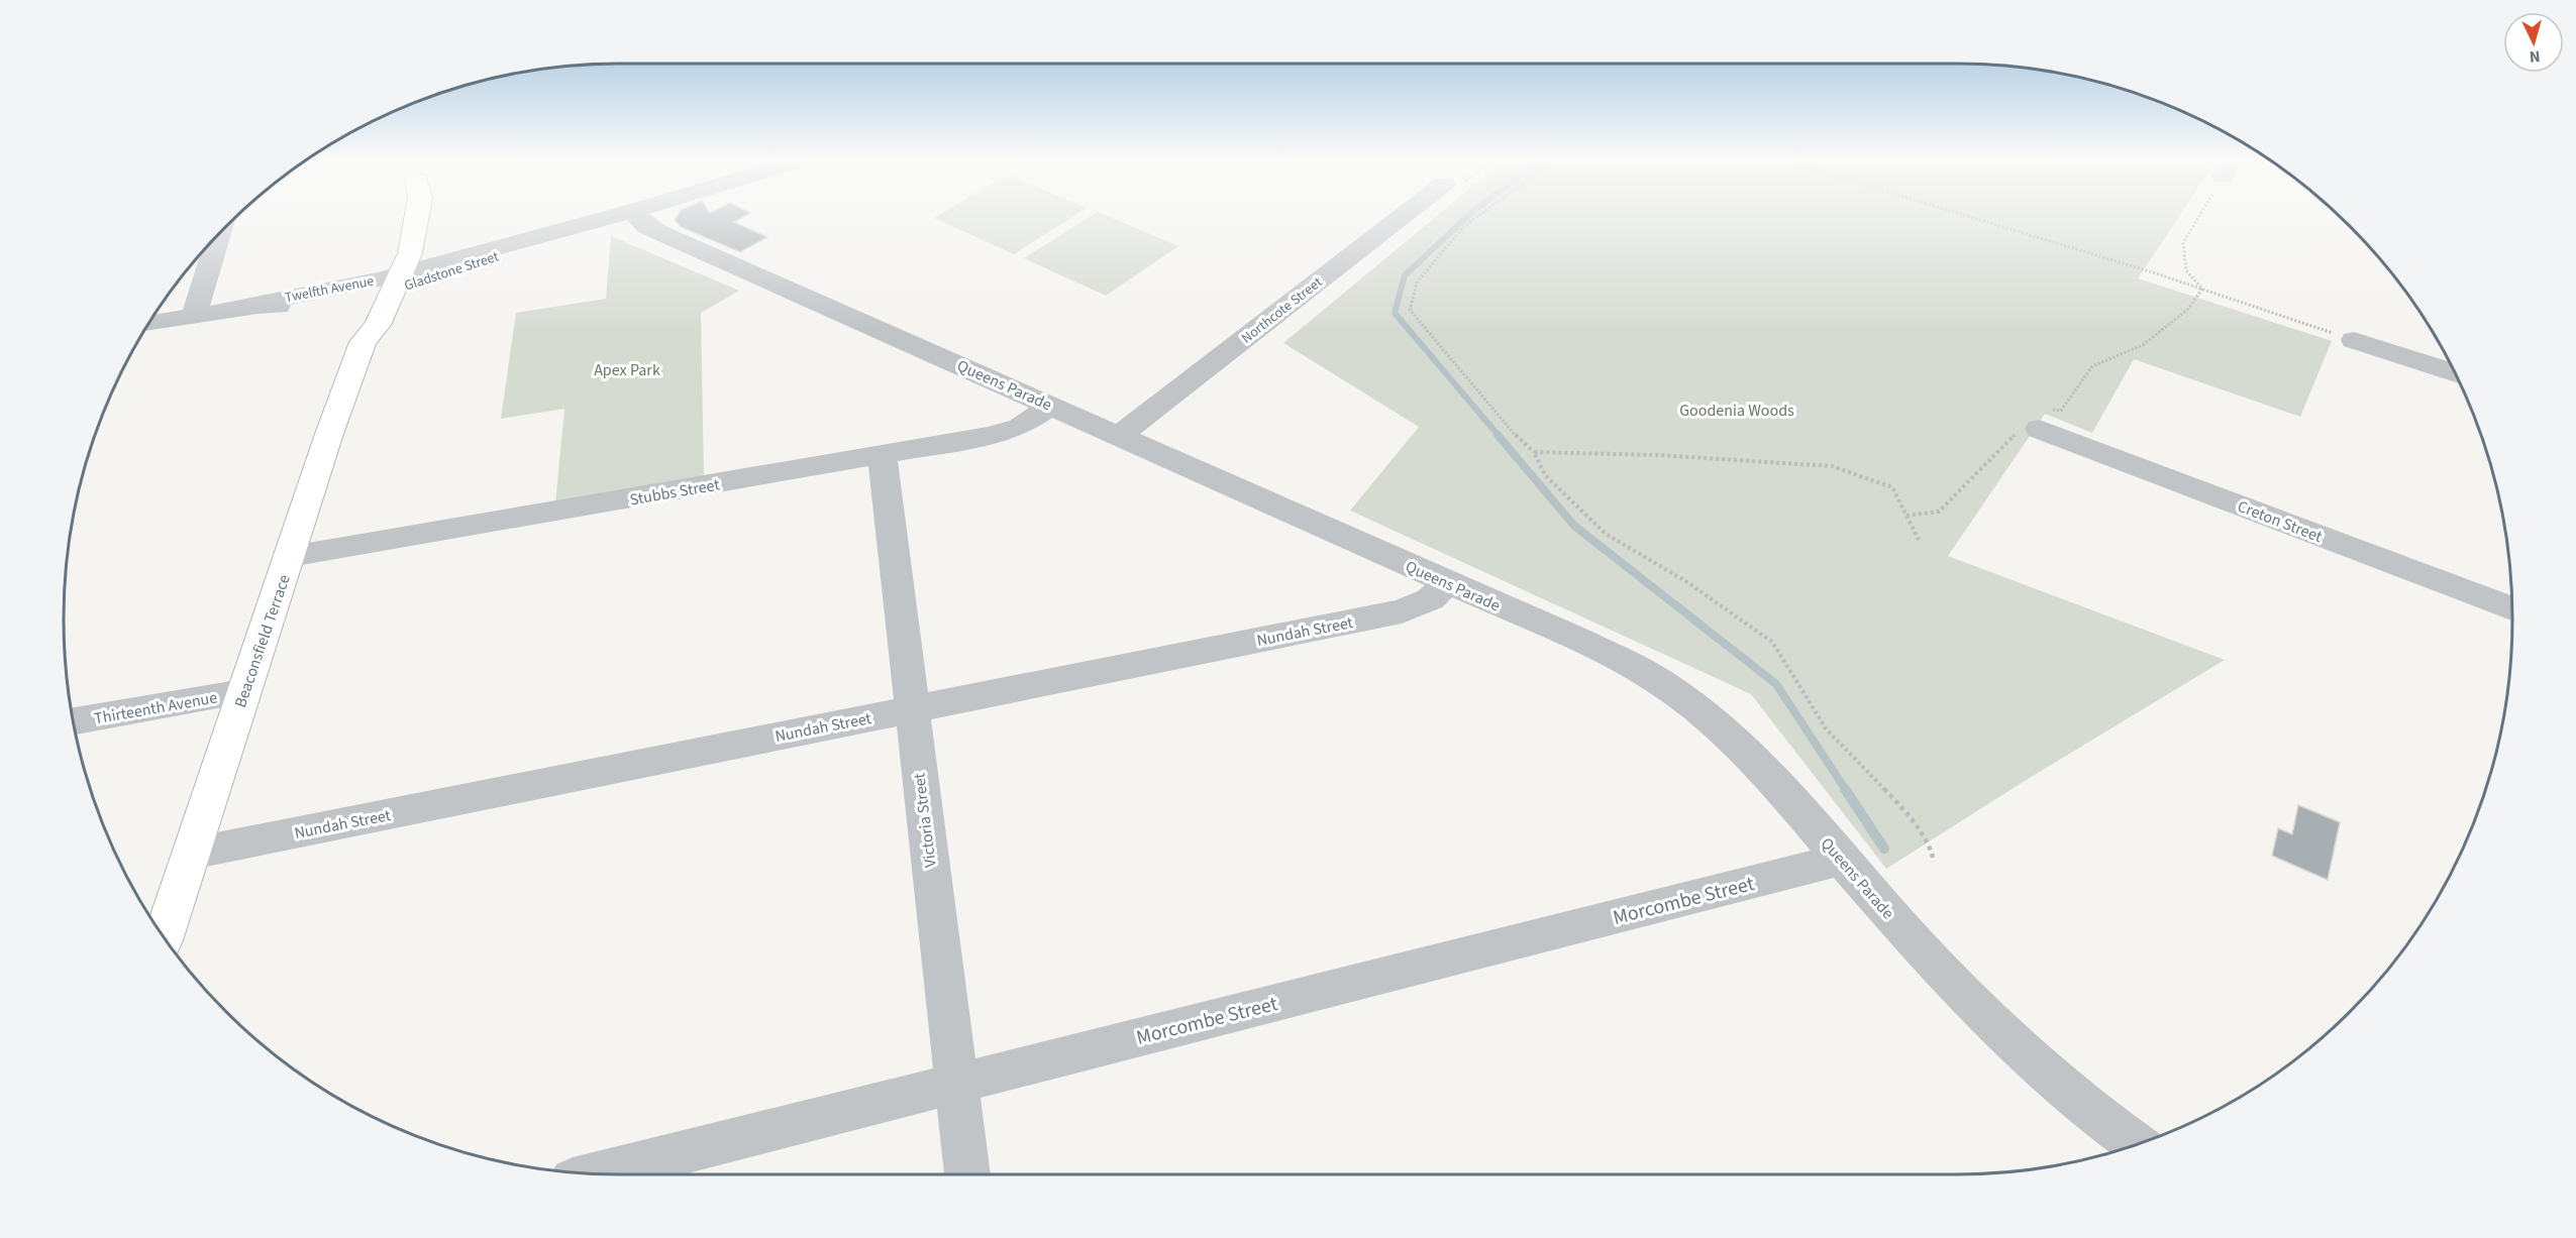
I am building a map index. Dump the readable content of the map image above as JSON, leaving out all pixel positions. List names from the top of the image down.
{
  "streets": {
    "main road": ["Beaconsfield Terrace"],
    "street": [
      "Gladstone Street",
      "Twelfth Avenue",
      "Northcote Street",
      "Queens Parade",
      "Stubbs Street",
      "Creton Street",
      "Nundah Street",
      "Thirteenth Avenue",
      "Victoria Street",
      "Morcombe Street"
    ]
  },
  "crossings": [
    ["Gladstone Street", "Twelfth Avenue"],
    ["Gladstone Street", "Beaconsfield Terrace"],
    ["Twelfth Avenue", "Beaconsfield Terrace"],
    ["Northcote Street", "Queens Parade"],
    ["Queens Parade", "Stubbs Street"],
    ["Queens Parade", "Nundah Street"],
    ["Queens Parade", "Morcombe Street"],
    ["Stubbs Street", "Beaconsfield Terrace"],
    ["Stubbs Street", "Victoria Street"],
    ["Nundah Street", "Beaconsfield Terrace"],
    ["Nundah Street", "Victoria Street"],
    ["Beaconsfield Terrace", "Thirteenth Avenue"],
    ["Victoria Street", "Morcombe Street"]
  ],
  "parks": ["Apex Park", "Goodenia Woods"],
  "north": "bottom"
}
